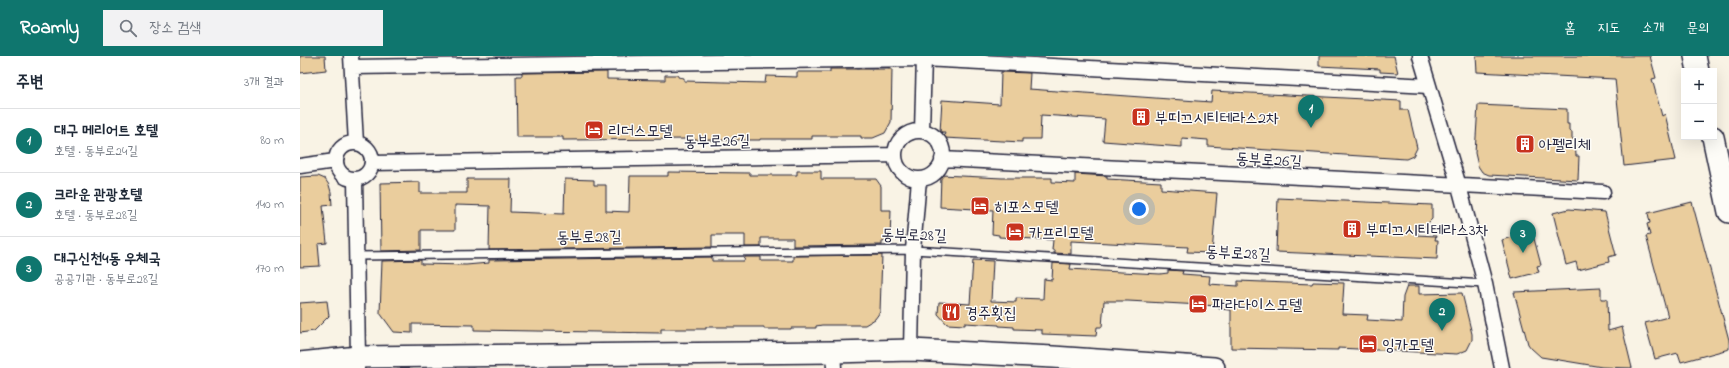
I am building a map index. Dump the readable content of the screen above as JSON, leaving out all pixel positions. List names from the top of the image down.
{
  "streets": {
    "street": ["동부로26길"],
    "lane": ["동부로28길"]
  },
  "places": {
    "building": ["부띠끄시티테라스2차", "아펠리체", "부띠끄시티테라스3차"],
    "hotel": [
      "리더스모텔",
      "히포스모텔",
      "카프리모텔",
      "파라다이스모텔",
      "잉카모텔"
    ],
    "restaurant": ["경주횟집"]
  },
  "page": {
    "header": "Roamly",
    "search": "장소 검색",
    "nav": [
      "홈",
      "지도",
      "소개",
      "문의"
    ],
    "heading": ["주변", "3개 결과"],
    "map_buttons": ["+", "−"],
    "pins": ["1", "3", "2"],
    "list": [
      {
        "mark": "1",
        "name": "대구 메리어트 호텔",
        "note": "호텔 · 동부로24길",
        "value": "80 m"
      },
      {
        "mark": "2",
        "name": "크라운 관광호텔",
        "note": "호텔 · 동부로28길",
        "value": "140 m"
      },
      {
        "mark": "3",
        "name": "대구신천4동 우체국",
        "note": "공공기관 · 동부로28길",
        "value": "170 m"
      }
    ]
  }
}
